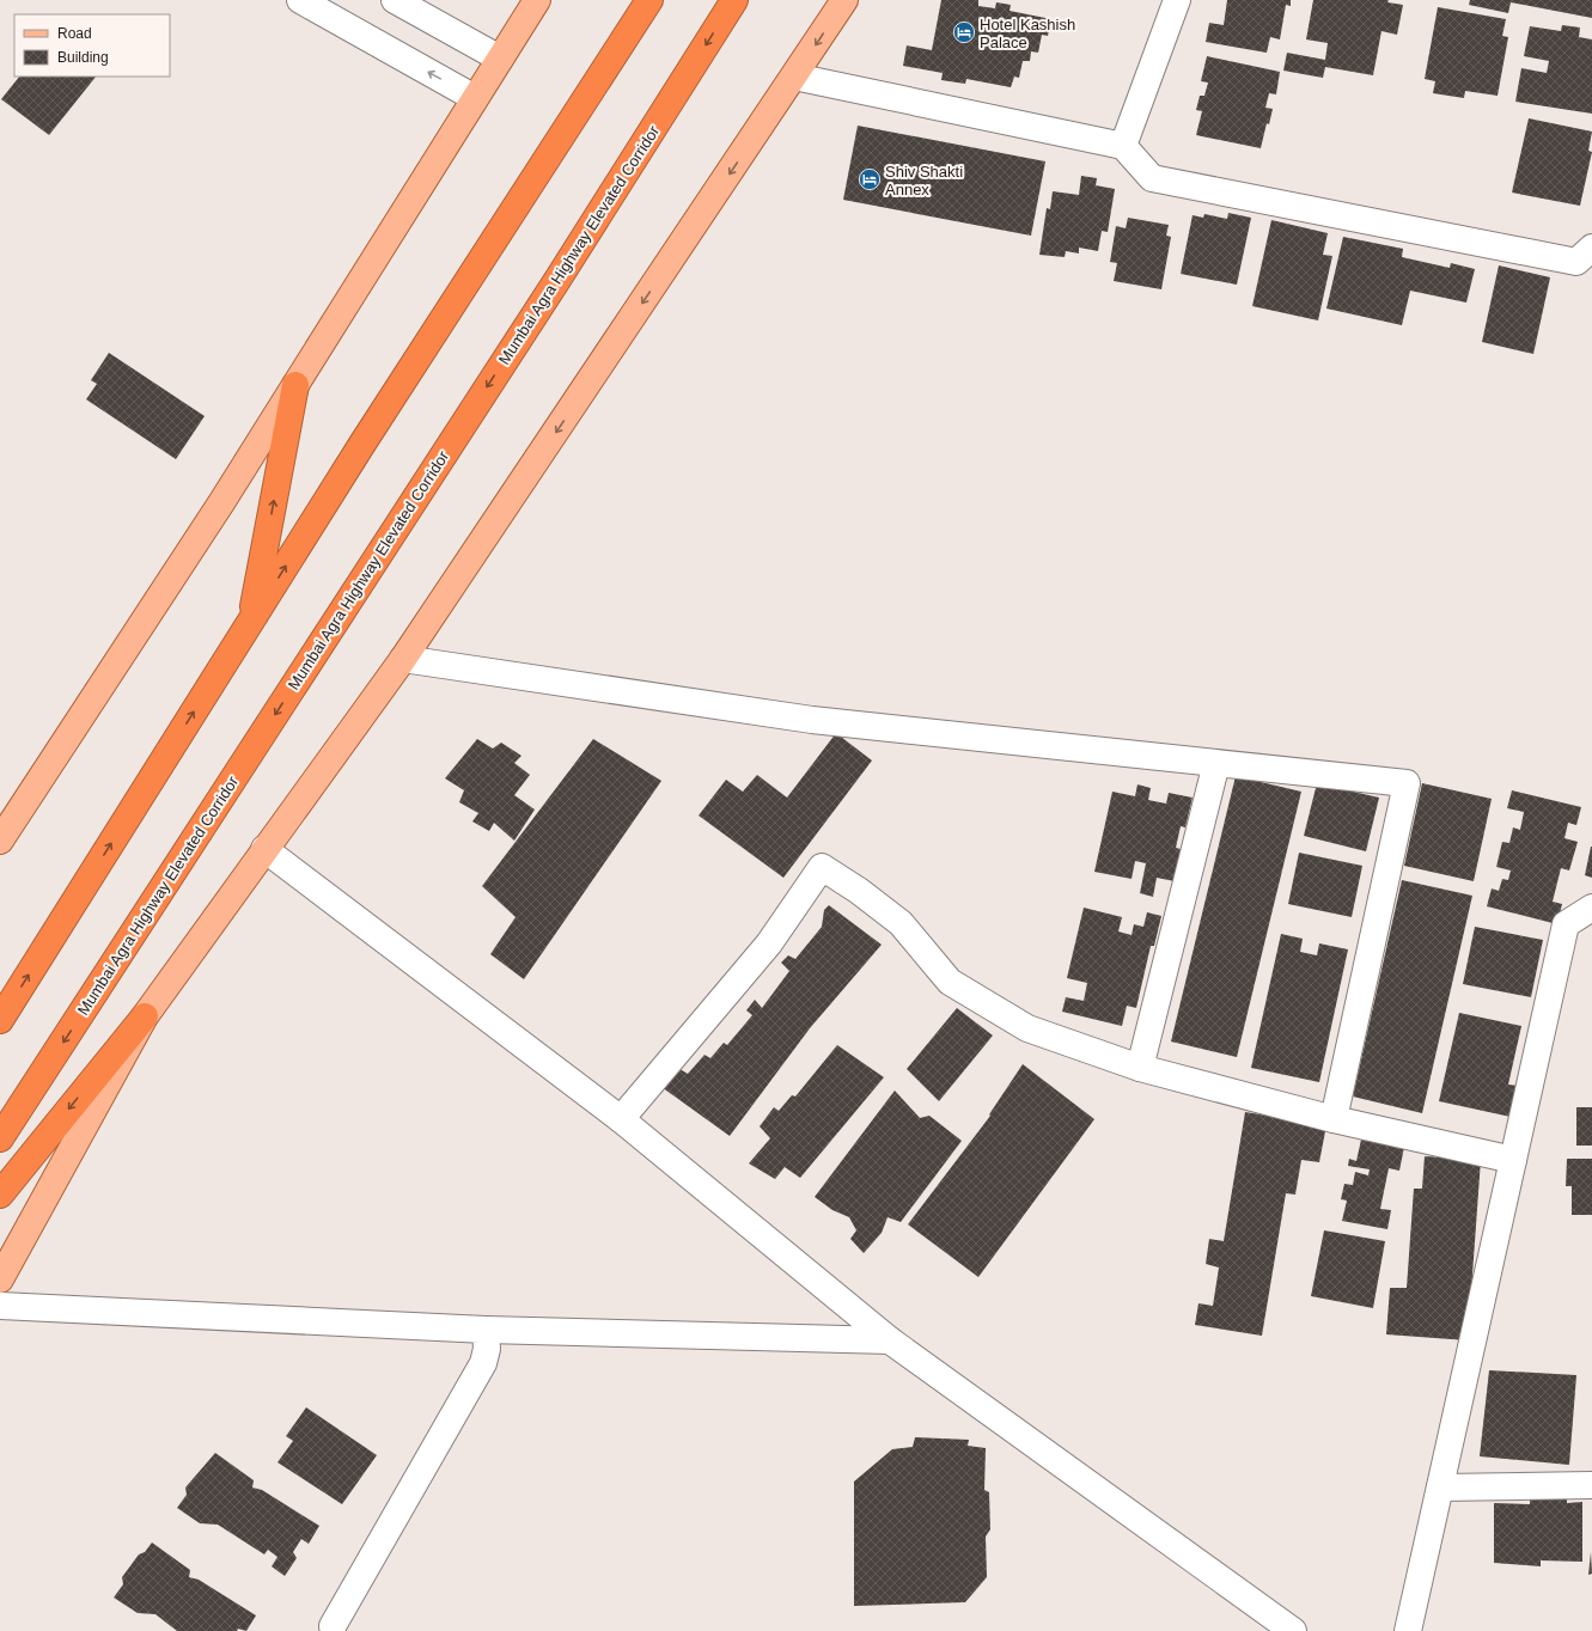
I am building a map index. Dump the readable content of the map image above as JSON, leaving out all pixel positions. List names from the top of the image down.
{
  "streets": {
    "highway": ["Mumbai Agra Highway Elevated Corridor"]
  },
  "places": {
    "hotel": ["Hotel Kashish Palace", "Shiv Shakti Annex"]
  },
  "legend": ["Road", "Building"]
}
